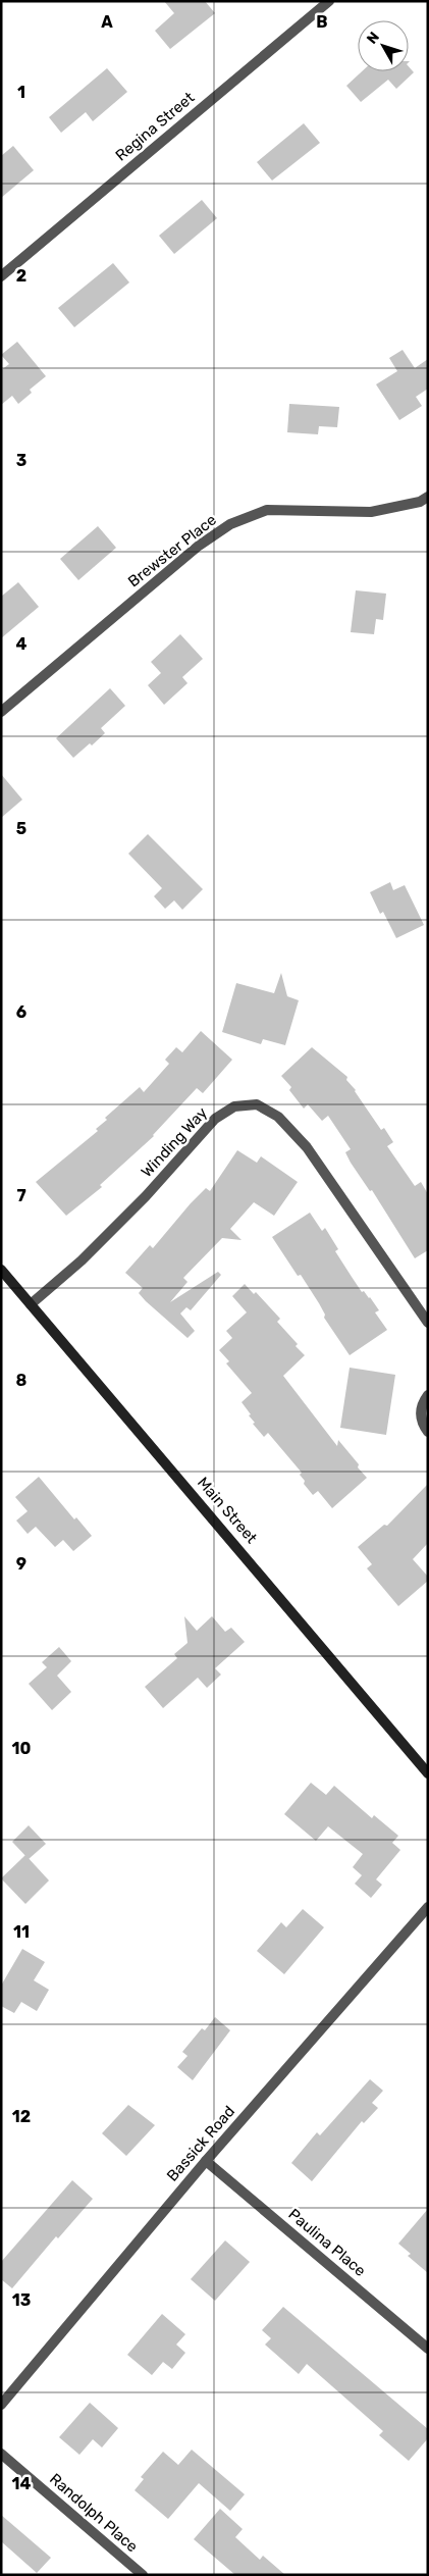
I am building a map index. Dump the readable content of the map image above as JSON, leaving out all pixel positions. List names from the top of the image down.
{
  "streets": {
    "main road": ["Main Street"],
    "street": [
      "Regina Street",
      "Brewster Place",
      "Winding Way",
      "Bassick Road",
      "Paulina Place",
      "Randolph Place"
    ]
  },
  "crossings": [
    ["Winding Way", "Main Street"],
    ["Bassick Road", "Paulina Place"]
  ],
  "north": "top left",
  "grid": {
    "columns": ["A", "B"],
    "rows": [
      "1",
      "2",
      "3",
      "4",
      "5",
      "6",
      "7",
      "8",
      "9",
      "10",
      "11",
      "12",
      "13",
      "14"
    ]
  }
}
